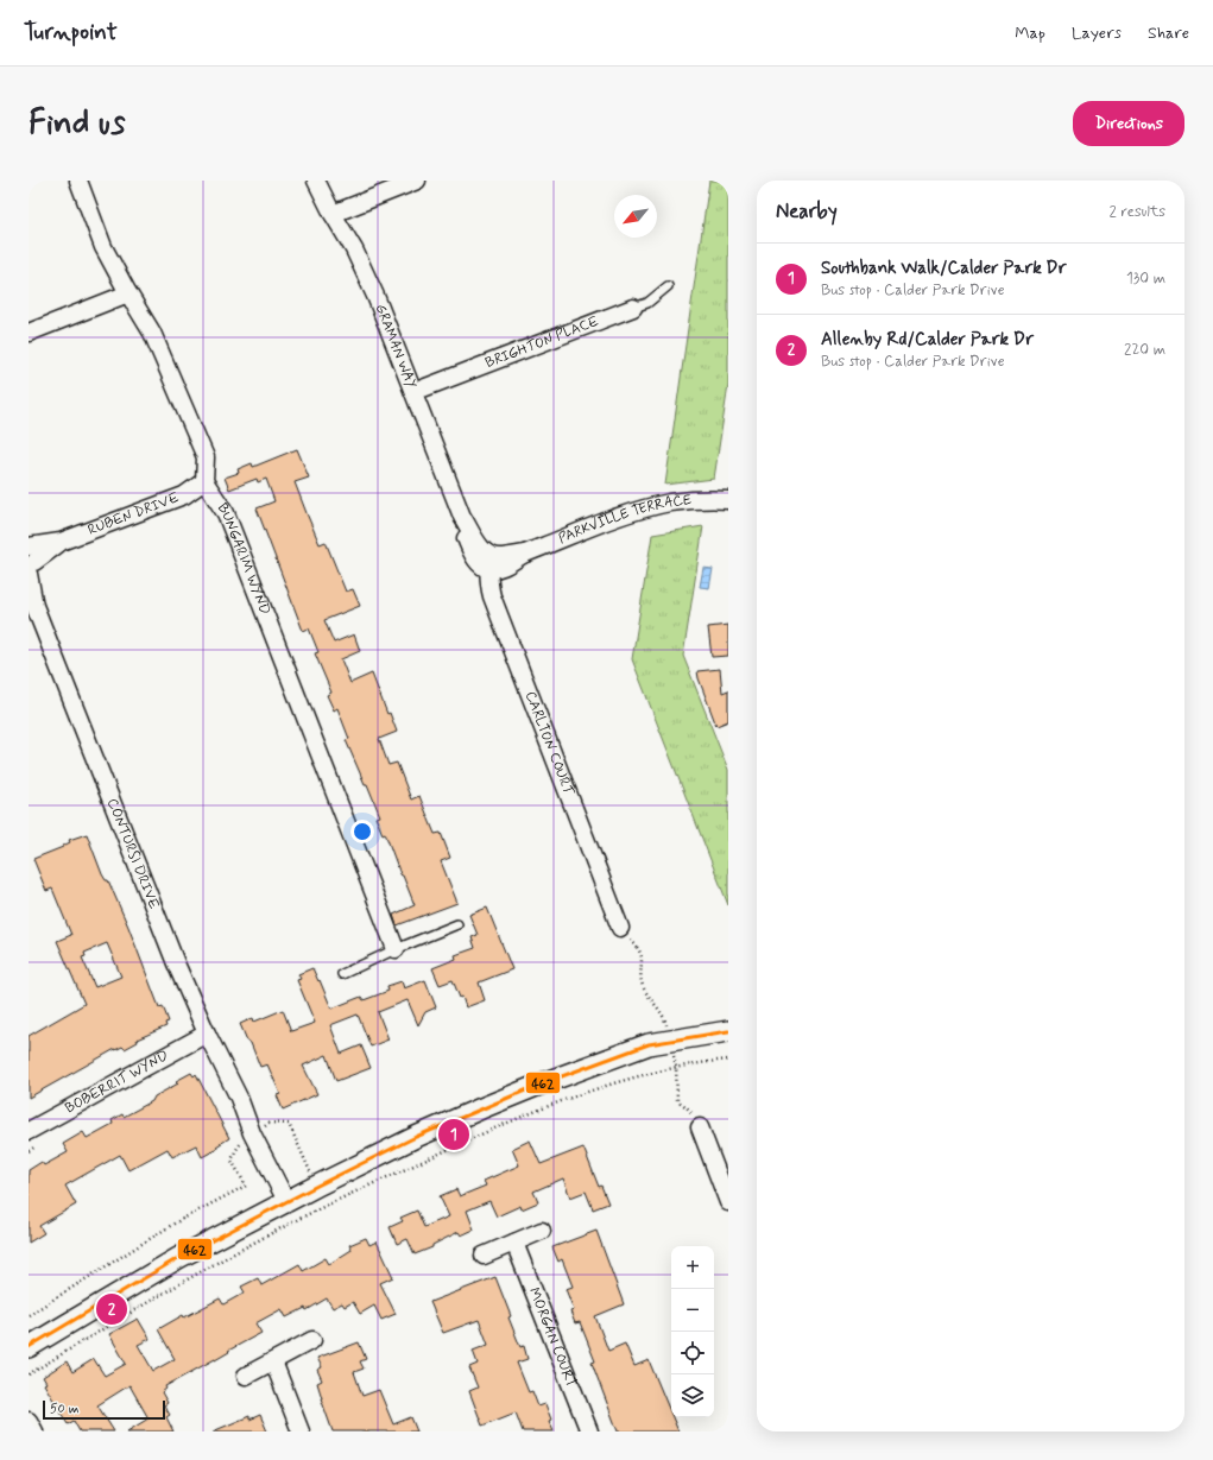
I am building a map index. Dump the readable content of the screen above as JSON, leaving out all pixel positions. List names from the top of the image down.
{
  "streets": {
    "street": [
      "BRIGHTON PLACE",
      "GRAMAN WAY",
      "RUBEN DRIVE",
      "PARKVILLE TERRACE",
      "BUNGARIM WYND",
      "CARLTON COURT",
      "CONTURSI DRIVE",
      "BOBERRIT WYND",
      "MORGAN COURT"
    ]
  },
  "crossings": [
    ["BRIGHTON PLACE", "GRAMAN WAY"],
    ["GRAMAN WAY", "PARKVILLE TERRACE"],
    ["GRAMAN WAY", "CARLTON COURT"],
    ["RUBEN DRIVE", "BUNGARIM WYND"],
    ["RUBEN DRIVE", "CONTURSI DRIVE"],
    ["PARKVILLE TERRACE", "CARLTON COURT"],
    ["CONTURSI DRIVE", "BOBERRIT WYND"]
  ],
  "lines": ["transit line 462"],
  "scale_bar": "50 m",
  "north": "bottom left",
  "page": {
    "header": "Turnpoint",
    "nav": ["Map", "Layers", "Share"],
    "buttons": "Directions",
    "title": "Find us",
    "heading": ["Nearby", "2 results"],
    "list": [
      {
        "mark": "1",
        "name": "Southbank Walk/Calder Park Dr",
        "note": "Bus stop · Calder Park Drive",
        "value": "130 m"
      },
      {
        "mark": "2",
        "name": "Allenby Rd/Calder Park Dr",
        "note": "Bus stop · Calder Park Drive",
        "value": "220 m"
      }
    ],
    "pins": ["1", "2"],
    "map_buttons": ["+", "−"],
    "scale": "50 m"
  }
}
